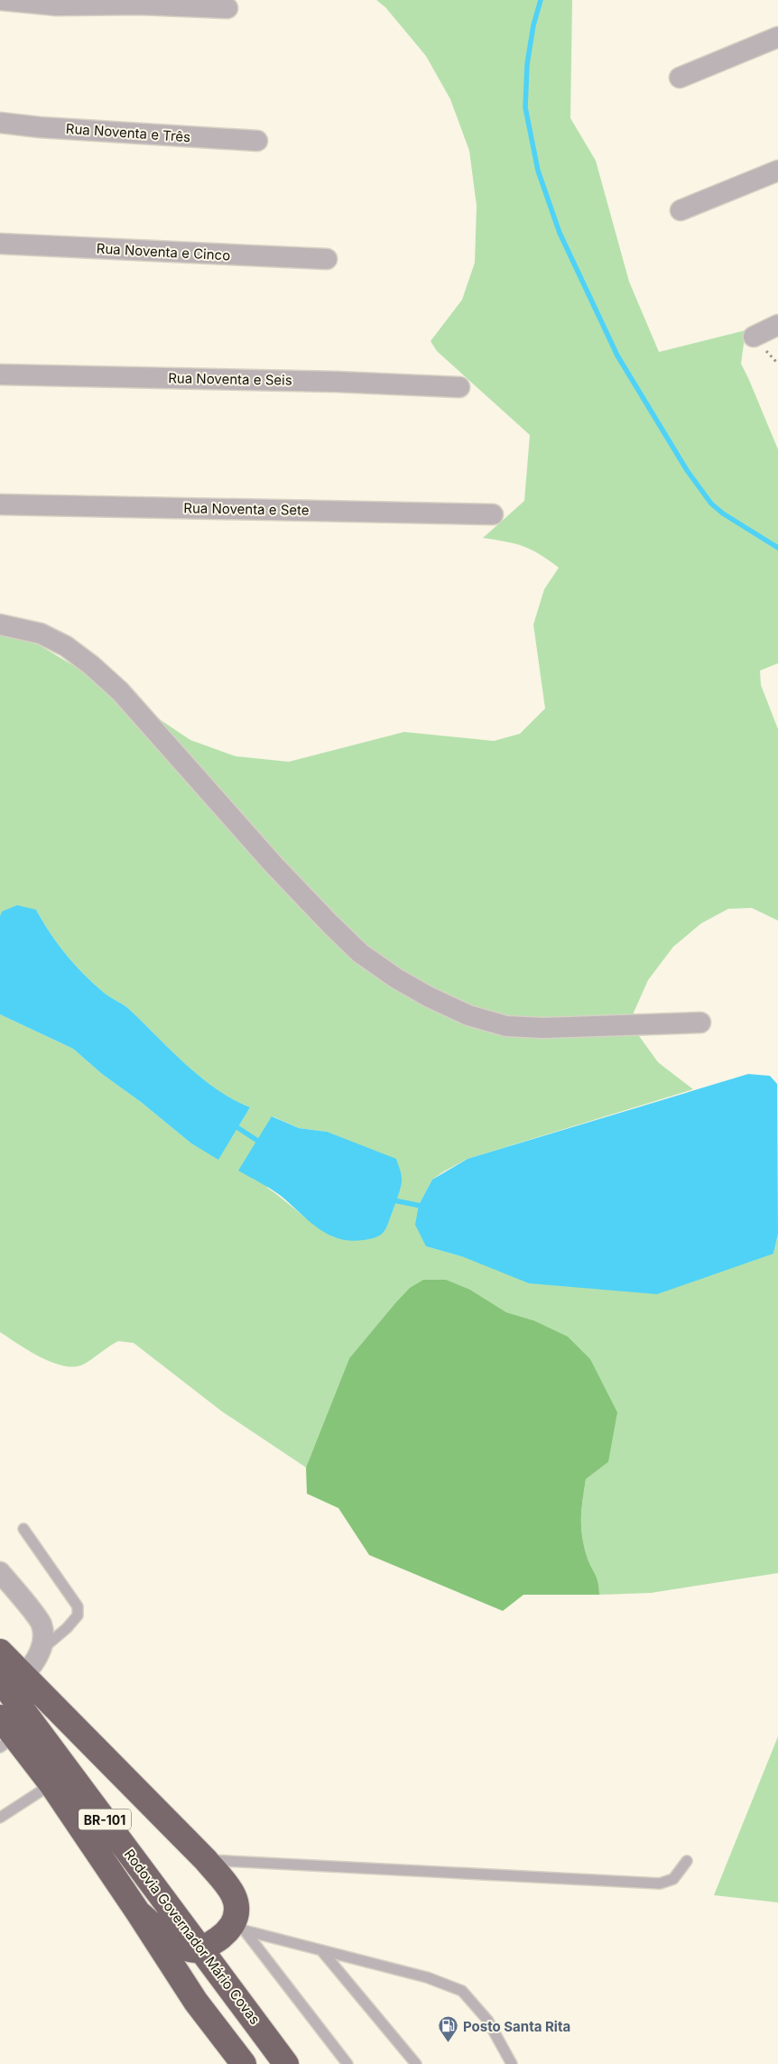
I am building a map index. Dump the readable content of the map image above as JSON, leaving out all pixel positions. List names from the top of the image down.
{
  "streets": {
    "highway": ["BR-101", "Rodovia Governador Mário Covas"],
    "street": [
      "Rua Noventa e Três",
      "Rua Noventa e Cinco",
      "Rua Noventa e Seis",
      "Rua Noventa e Sete"
    ]
  },
  "places": {
    "fuel station": ["Posto Santa Rita"]
  }
}
